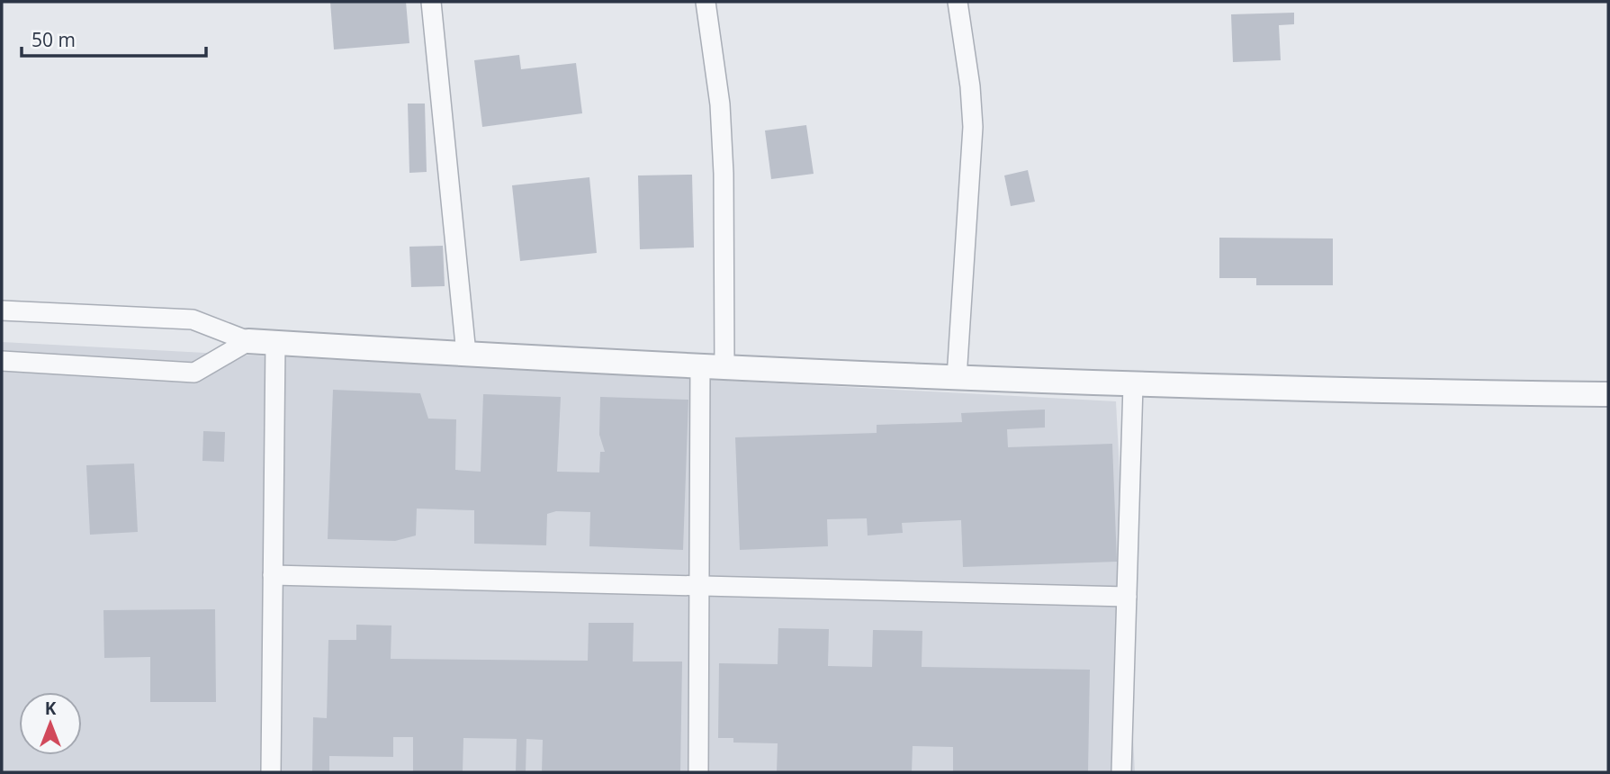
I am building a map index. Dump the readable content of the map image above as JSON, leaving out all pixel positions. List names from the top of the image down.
{
  "scale_bar": "50 m",
  "north": "top"
}
